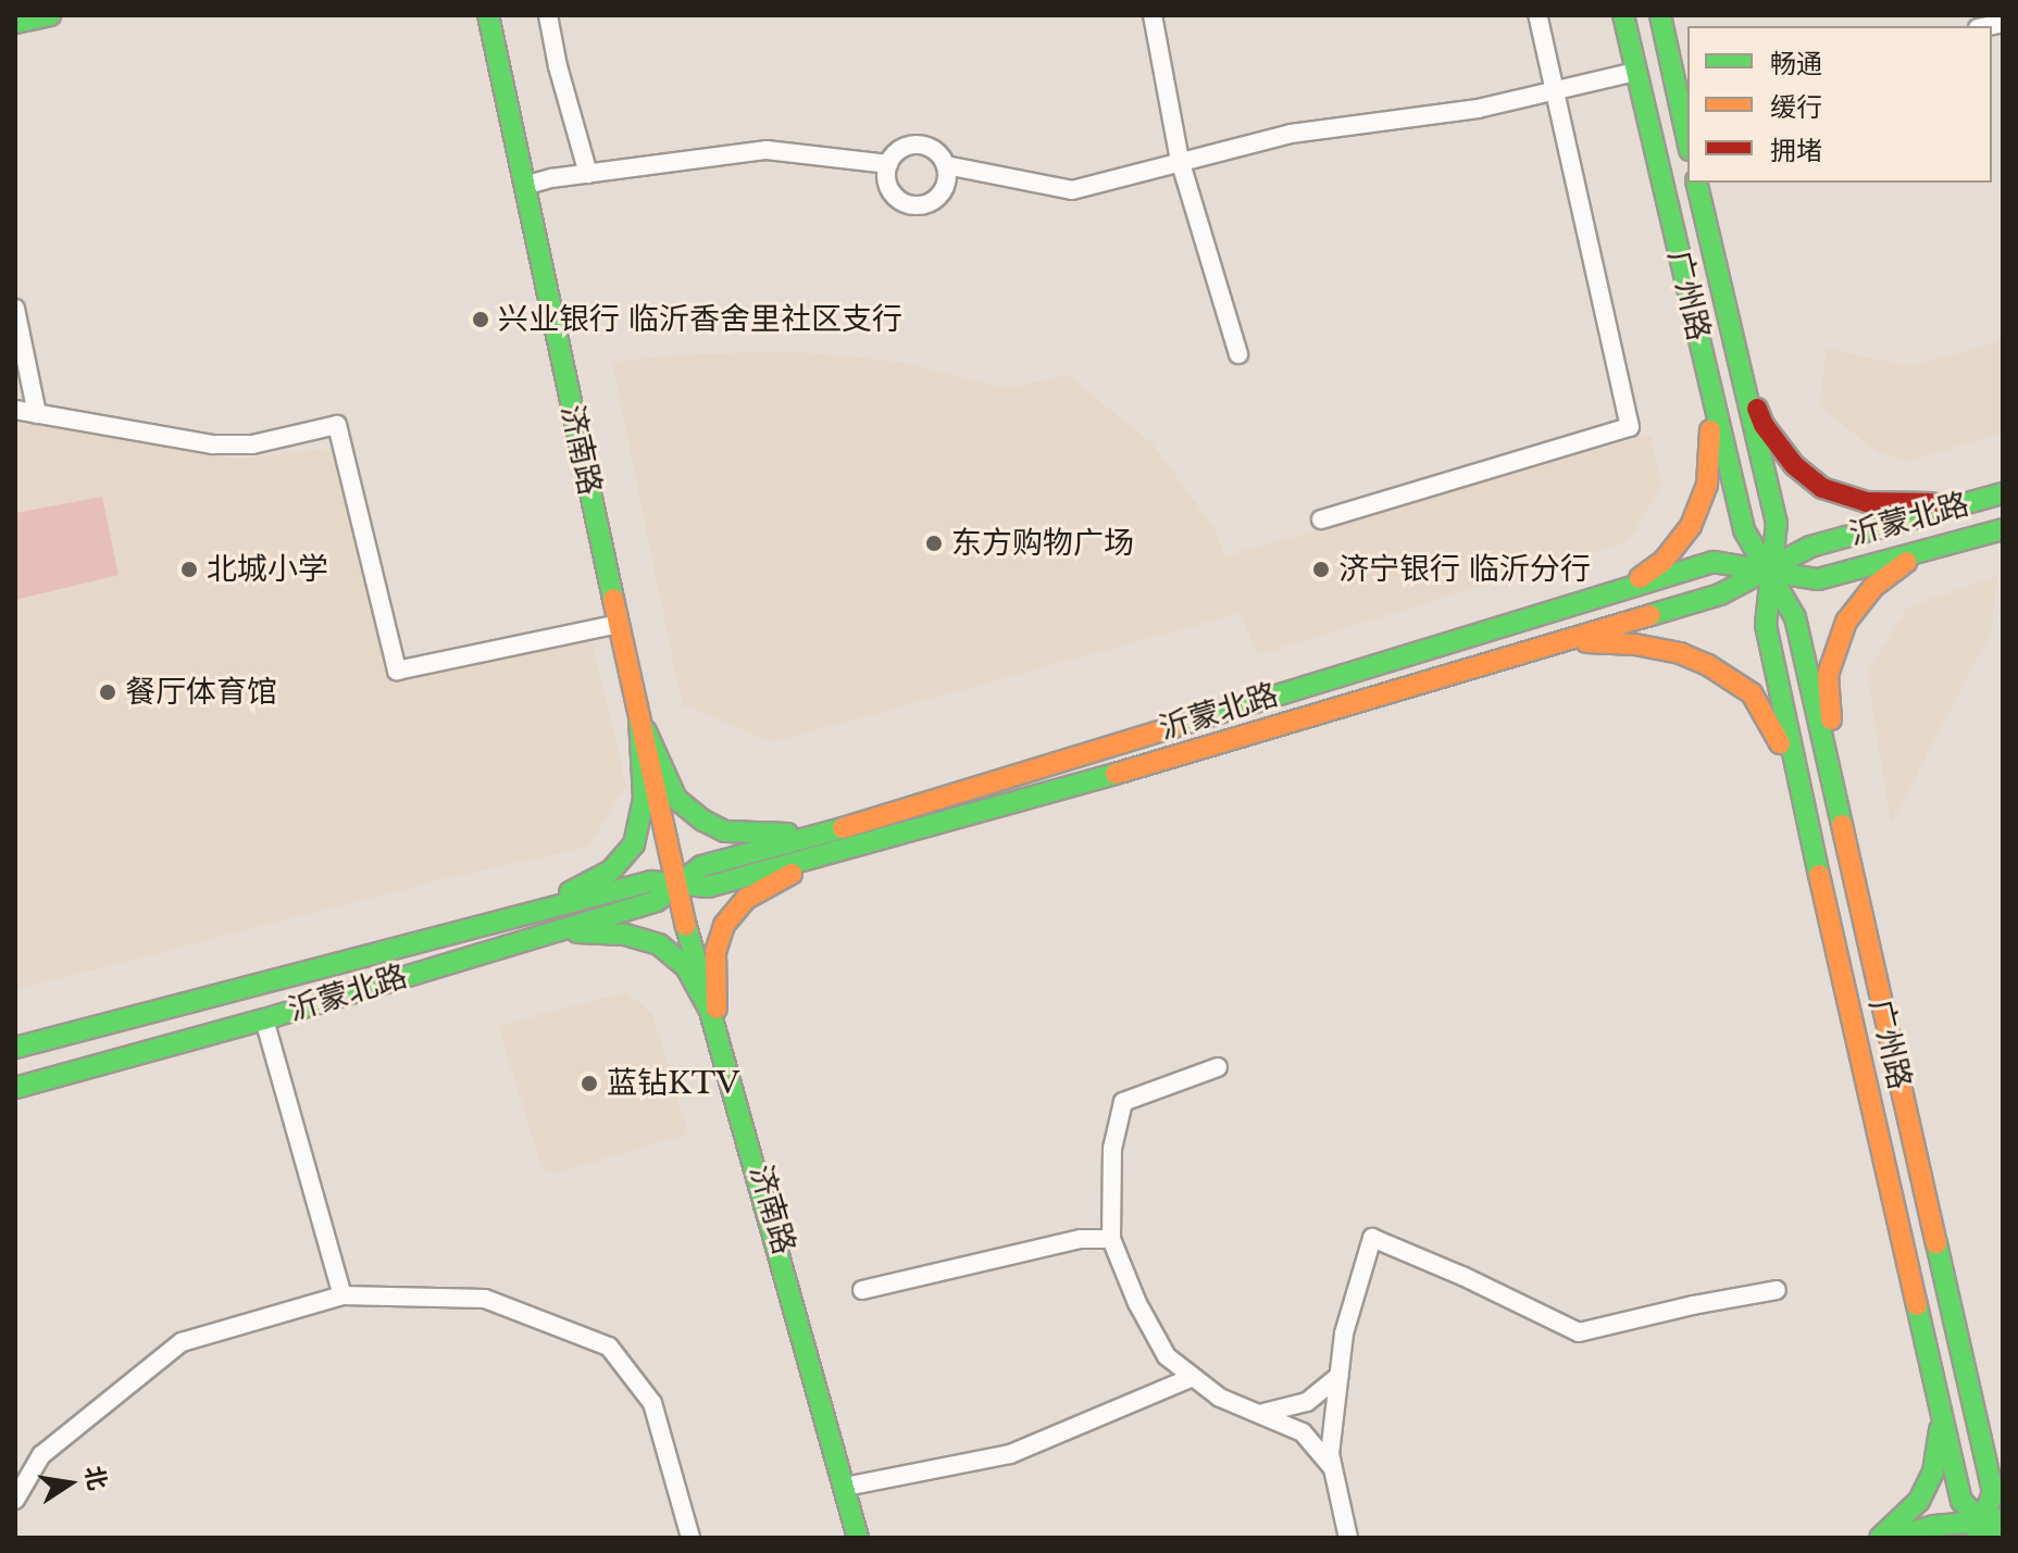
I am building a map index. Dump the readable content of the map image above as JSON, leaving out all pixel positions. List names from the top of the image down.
{
  "streets": {
    "main road": ["广州路", "济南路", "沂蒙北路"]
  },
  "crossings": [
    ["广州路", "沂蒙北路"],
    ["济南路", "沂蒙北路"]
  ],
  "places": [
    "兴业银行 临沂香舍里社区支行",
    "东方购物广场",
    "北城小学",
    "济宁银行 临沂分行",
    "餐厅体育馆",
    "蓝钻KTV"
  ],
  "legend": ["畅通", "缓行", "拥堵"],
  "north": "right"
}
